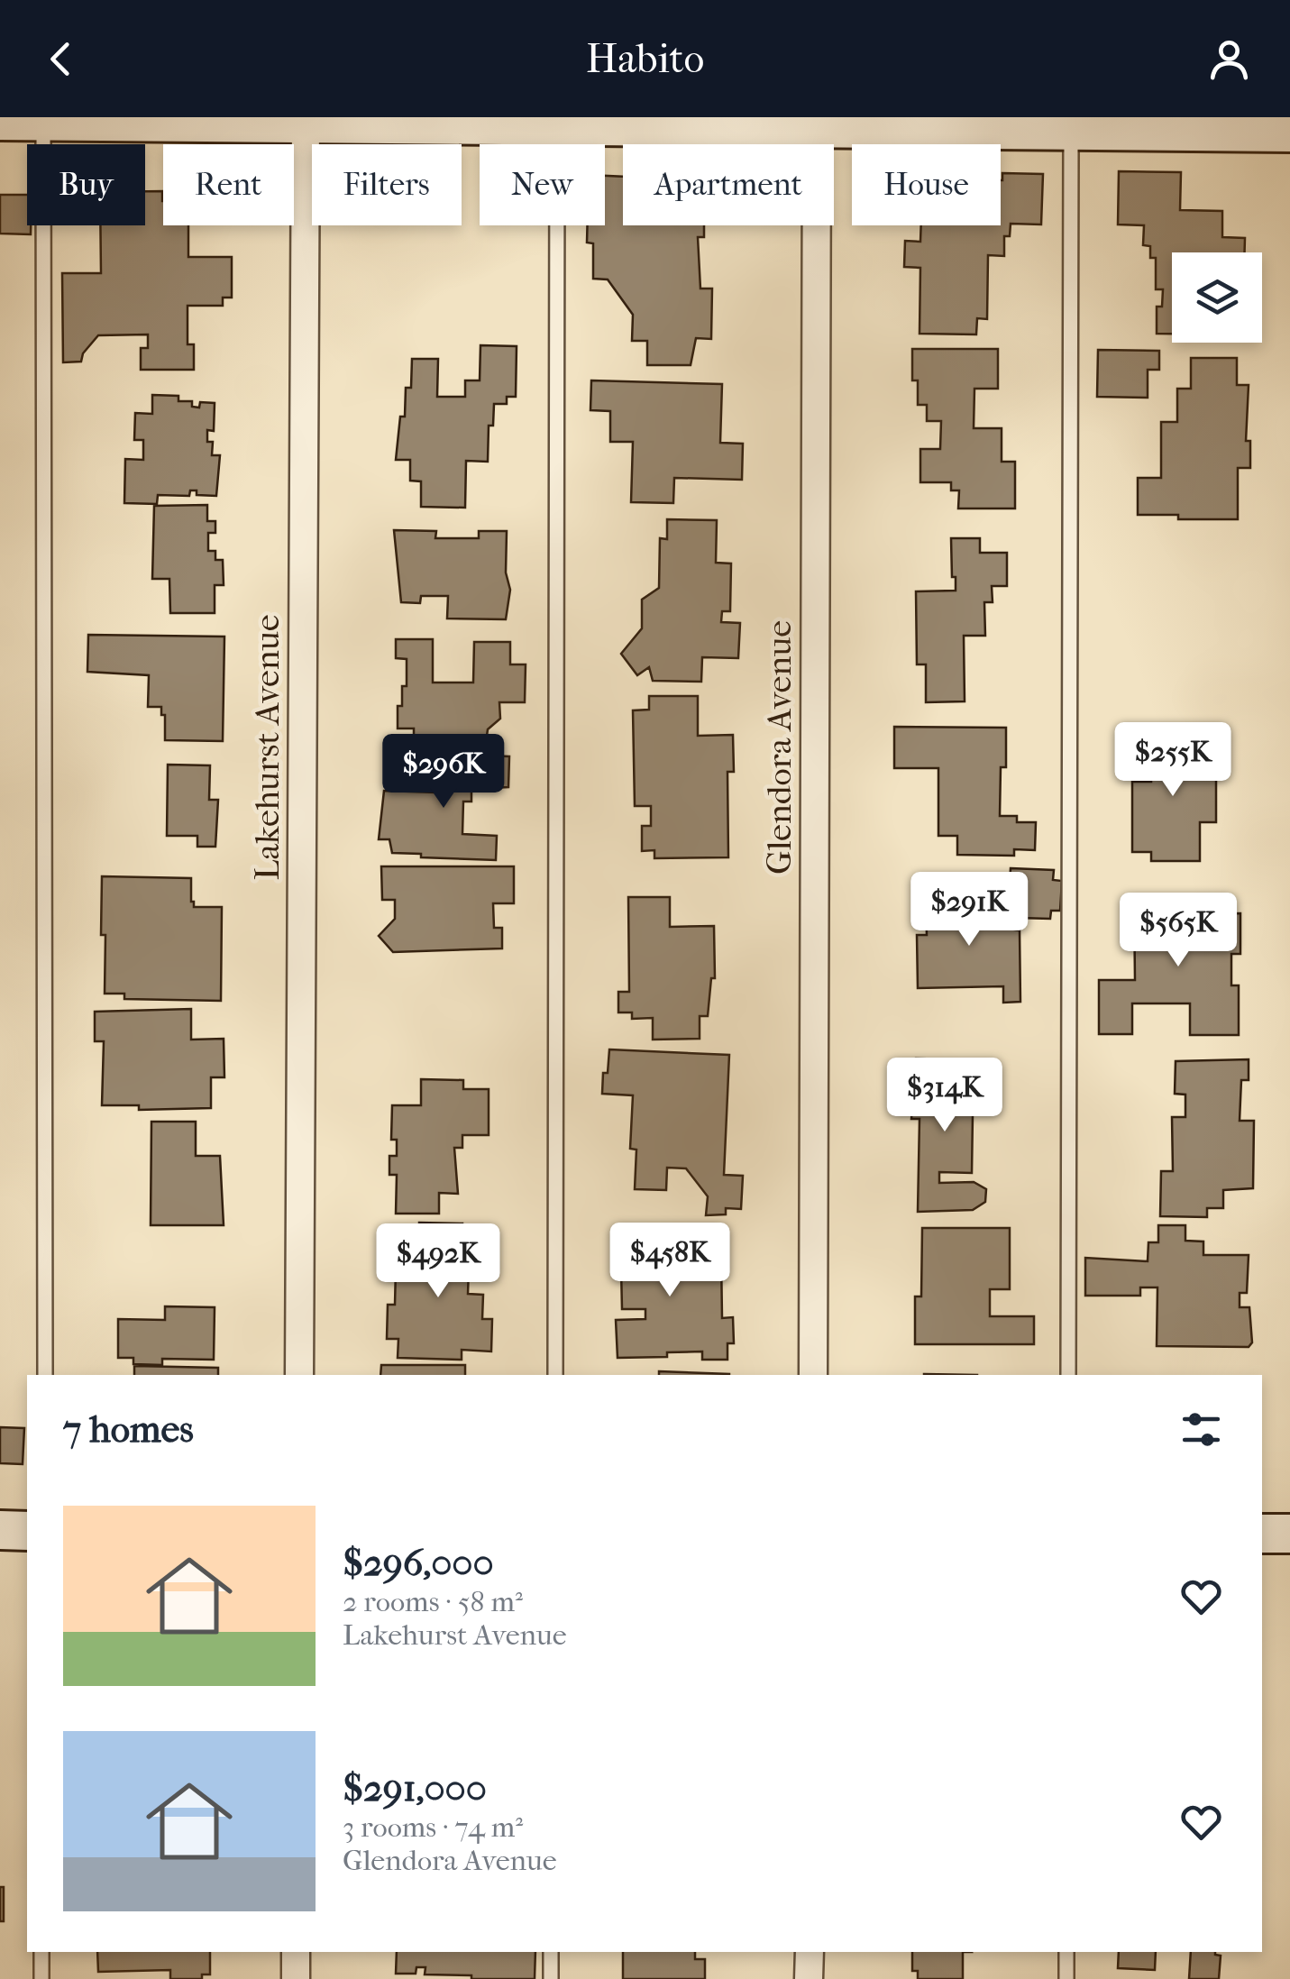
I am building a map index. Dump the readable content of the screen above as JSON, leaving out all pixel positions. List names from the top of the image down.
{
  "streets": {
    "street": ["Lakehurst Avenue", "Glendora Avenue"]
  },
  "page": {
    "header": "Habito",
    "chip": [
      "Buy",
      "Rent",
      "Filters",
      "New",
      "Apartment",
      "House"
    ],
    "price": [
      "$255K",
      "$296K",
      "$291K",
      "$565K",
      "$314K",
      "$458K",
      "$492K"
    ],
    "heading": "7 homes",
    "list": [
      {
        "name": "$296,000",
        "note": "2 rooms · 58 m² · Lakehurst Avenue"
      },
      {
        "name": "$291,000",
        "note": "3 rooms · 74 m² · Glendora Avenue"
      }
    ]
  }
}
